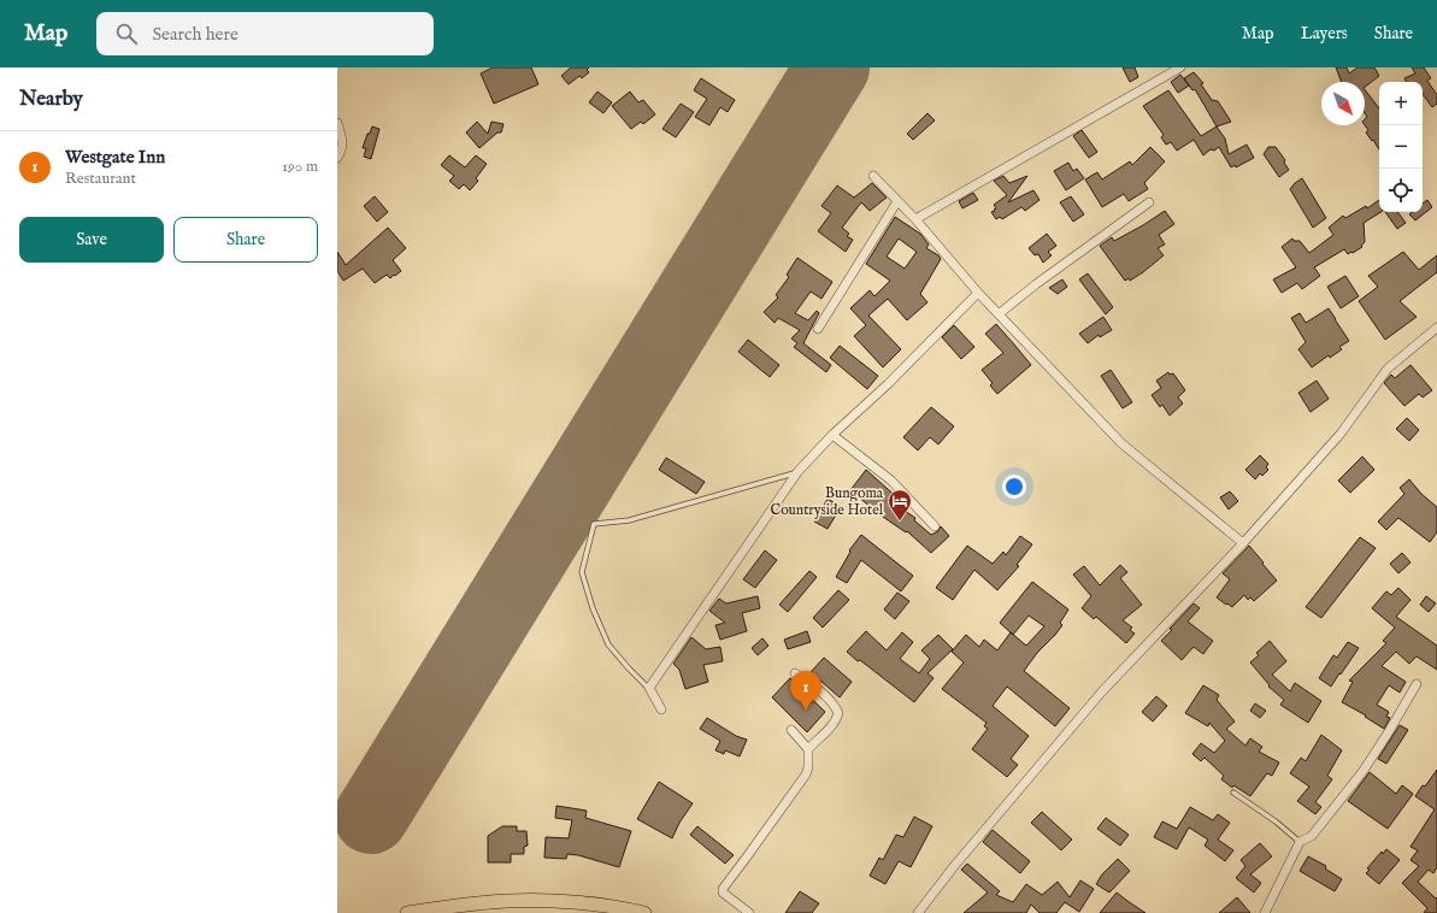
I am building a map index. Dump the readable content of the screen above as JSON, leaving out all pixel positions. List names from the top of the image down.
{
  "places": {
    "hotel": ["Bungoma Countryside Hotel"]
  },
  "north": "bottom right",
  "page": {
    "header": "Map",
    "search": "Search here",
    "nav": ["Map", "Layers", "Share"],
    "heading": "Nearby",
    "map_buttons": ["+", "−"],
    "list": [
      {
        "mark": "1",
        "name": "Westgate Inn",
        "note": "Restaurant",
        "value": "190 m"
      }
    ],
    "buttons": ["Save", "Share"],
    "pins": "1"
  }
}
